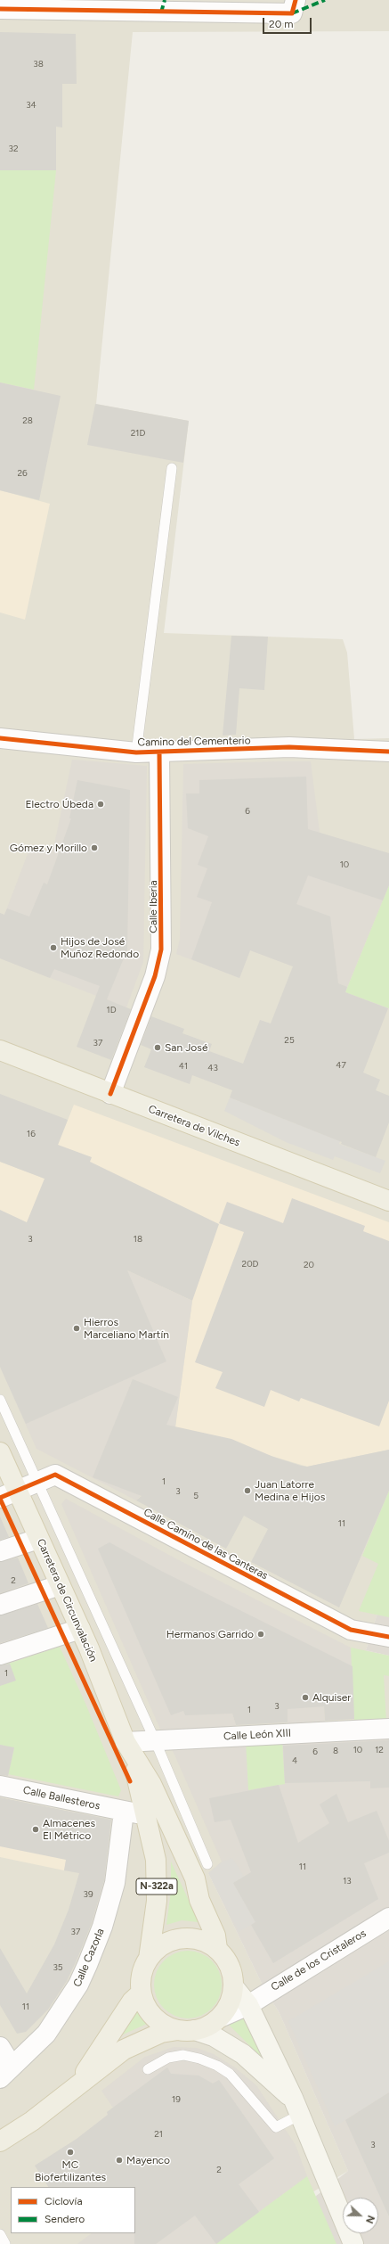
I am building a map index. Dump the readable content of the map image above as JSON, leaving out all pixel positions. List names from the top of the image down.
{
  "streets": {
    "main road": ["Carretera de Vilches", "Carretera de Circunvalación", "N-322a"],
    "street": [
      "Camino del Cementerio",
      "Calle Iberia",
      "Calle Camino de las Canteras",
      "Calle León XIII",
      "Calle Ballesteros",
      "Calle Cazorla",
      "Calle de los Cristaleros"
    ]
  },
  "crossings": [
    ["Camino del Cementerio", "Calle Iberia"],
    ["Calle Iberia", "Carretera de Vilches"],
    ["Calle Camino de las Canteras", "Carretera de Circunvalación"],
    ["Carretera de Circunvalación", "Calle León XIII"],
    ["Carretera de Circunvalación", "Calle Ballesteros"],
    ["Carretera de Circunvalación", "N-322a"],
    ["Carretera de Circunvalación", "Calle de los Cristaleros"],
    ["Calle Ballesteros", "Calle Cazorla"],
    ["N-322a", "Calle de los Cristaleros"]
  ],
  "places": [
    "Electro Úbeda",
    "Gómez y Morillo",
    "Hijos de José Muñoz Redondo",
    "San José",
    "Hierros Marceliano Martín",
    "Juan Latorre Medina e Hijos",
    "Hermanos Garrido",
    "Alquiser",
    "Almacenes El Métrico",
    "MC Biofertilizantes",
    "Mayenco"
  ],
  "house_numbers": [
    "38",
    "34",
    "32",
    "28",
    "21D",
    "26",
    "6",
    "10",
    "1D",
    "25",
    "37",
    "47",
    "41",
    "43",
    "16",
    "3",
    "18",
    "20D",
    "20",
    "1",
    "3",
    "5",
    "11",
    "2",
    "1",
    "3",
    "1",
    "10",
    "12",
    "8",
    "6",
    "4",
    "11",
    "13",
    "39",
    "37",
    "35",
    "11",
    "19",
    "21",
    "3",
    "2"
  ],
  "legend": ["Ciclovía", "Sendero"],
  "scale_bar": "20 m",
  "north": "right"
}
